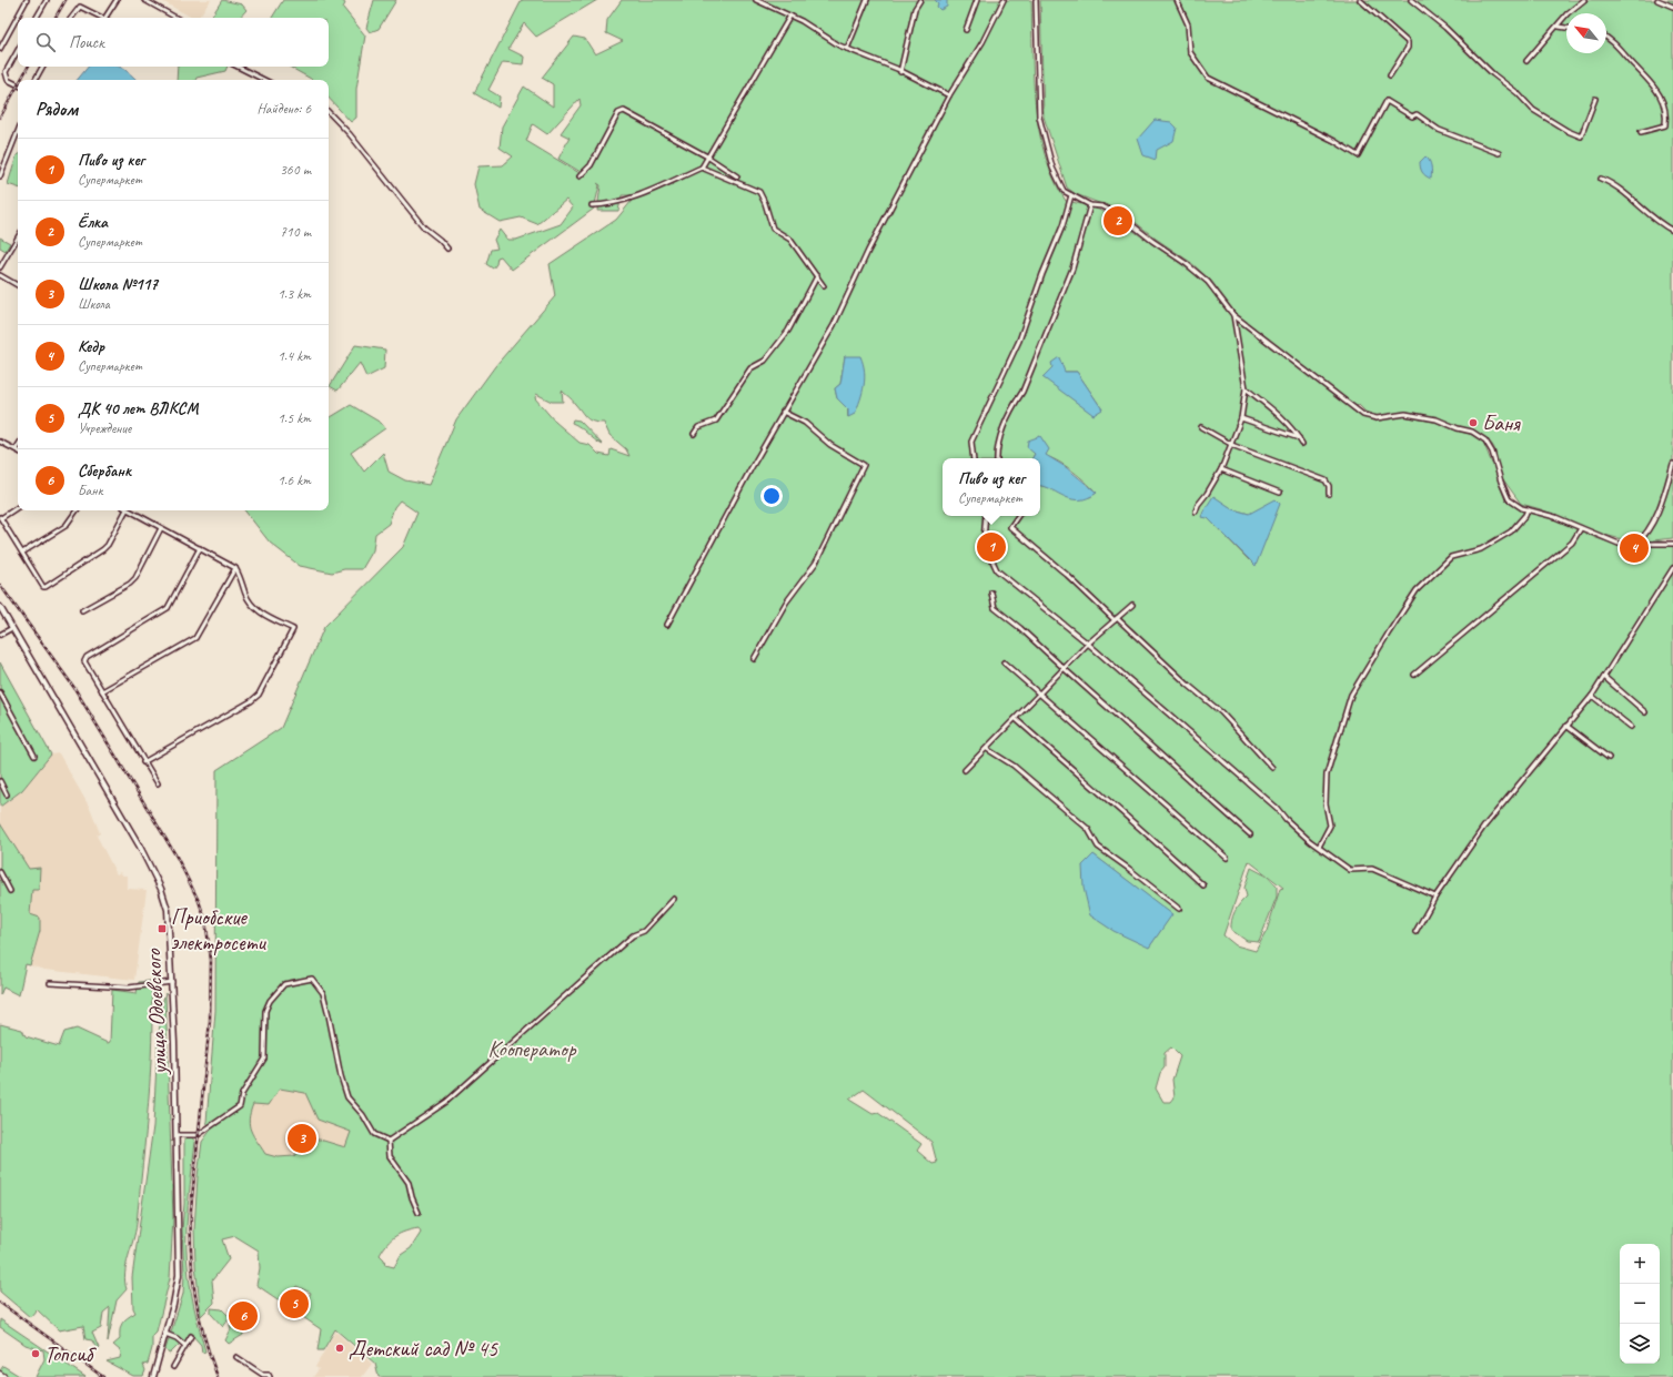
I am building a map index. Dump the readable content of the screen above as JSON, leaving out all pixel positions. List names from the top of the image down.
{
  "streets": {
    "street": ["улица Одоевского"]
  },
  "parks": ["Кооператор"],
  "places": {
    "other": ["Баня", "Детский сад № 45", "Топсиб"],
    "transit": ["Приобские электросети"]
  },
  "north": "top left",
  "page": {
    "search": "Поиск",
    "heading": ["Рядом", "Найдено: 6"],
    "list": [
      {
        "mark": "1",
        "name": "Пиво из кег",
        "note": "Супермаркет",
        "value": "360 m"
      },
      {
        "mark": "2",
        "name": "Ёлка",
        "note": "Супермаркет",
        "value": "710 m"
      },
      {
        "mark": "3",
        "name": "Школа №117",
        "note": "Школа",
        "value": "1.3 km"
      },
      {
        "mark": "4",
        "name": "Кедр",
        "note": "Супермаркет",
        "value": "1.4 km"
      },
      {
        "mark": "5",
        "name": "ДК 40 лет ВЛКСМ",
        "note": "Учреждение",
        "value": "1.5 km"
      },
      {
        "mark": "6",
        "name": "Сбербанк",
        "note": "Банк",
        "value": "1.6 km"
      }
    ],
    "pins": [
      "2",
      "1",
      "4",
      "3",
      "5",
      "6"
    ],
    "popup": ["Пиво из кег", "Супермаркет"],
    "map_buttons": ["+", "−"]
  }
}
